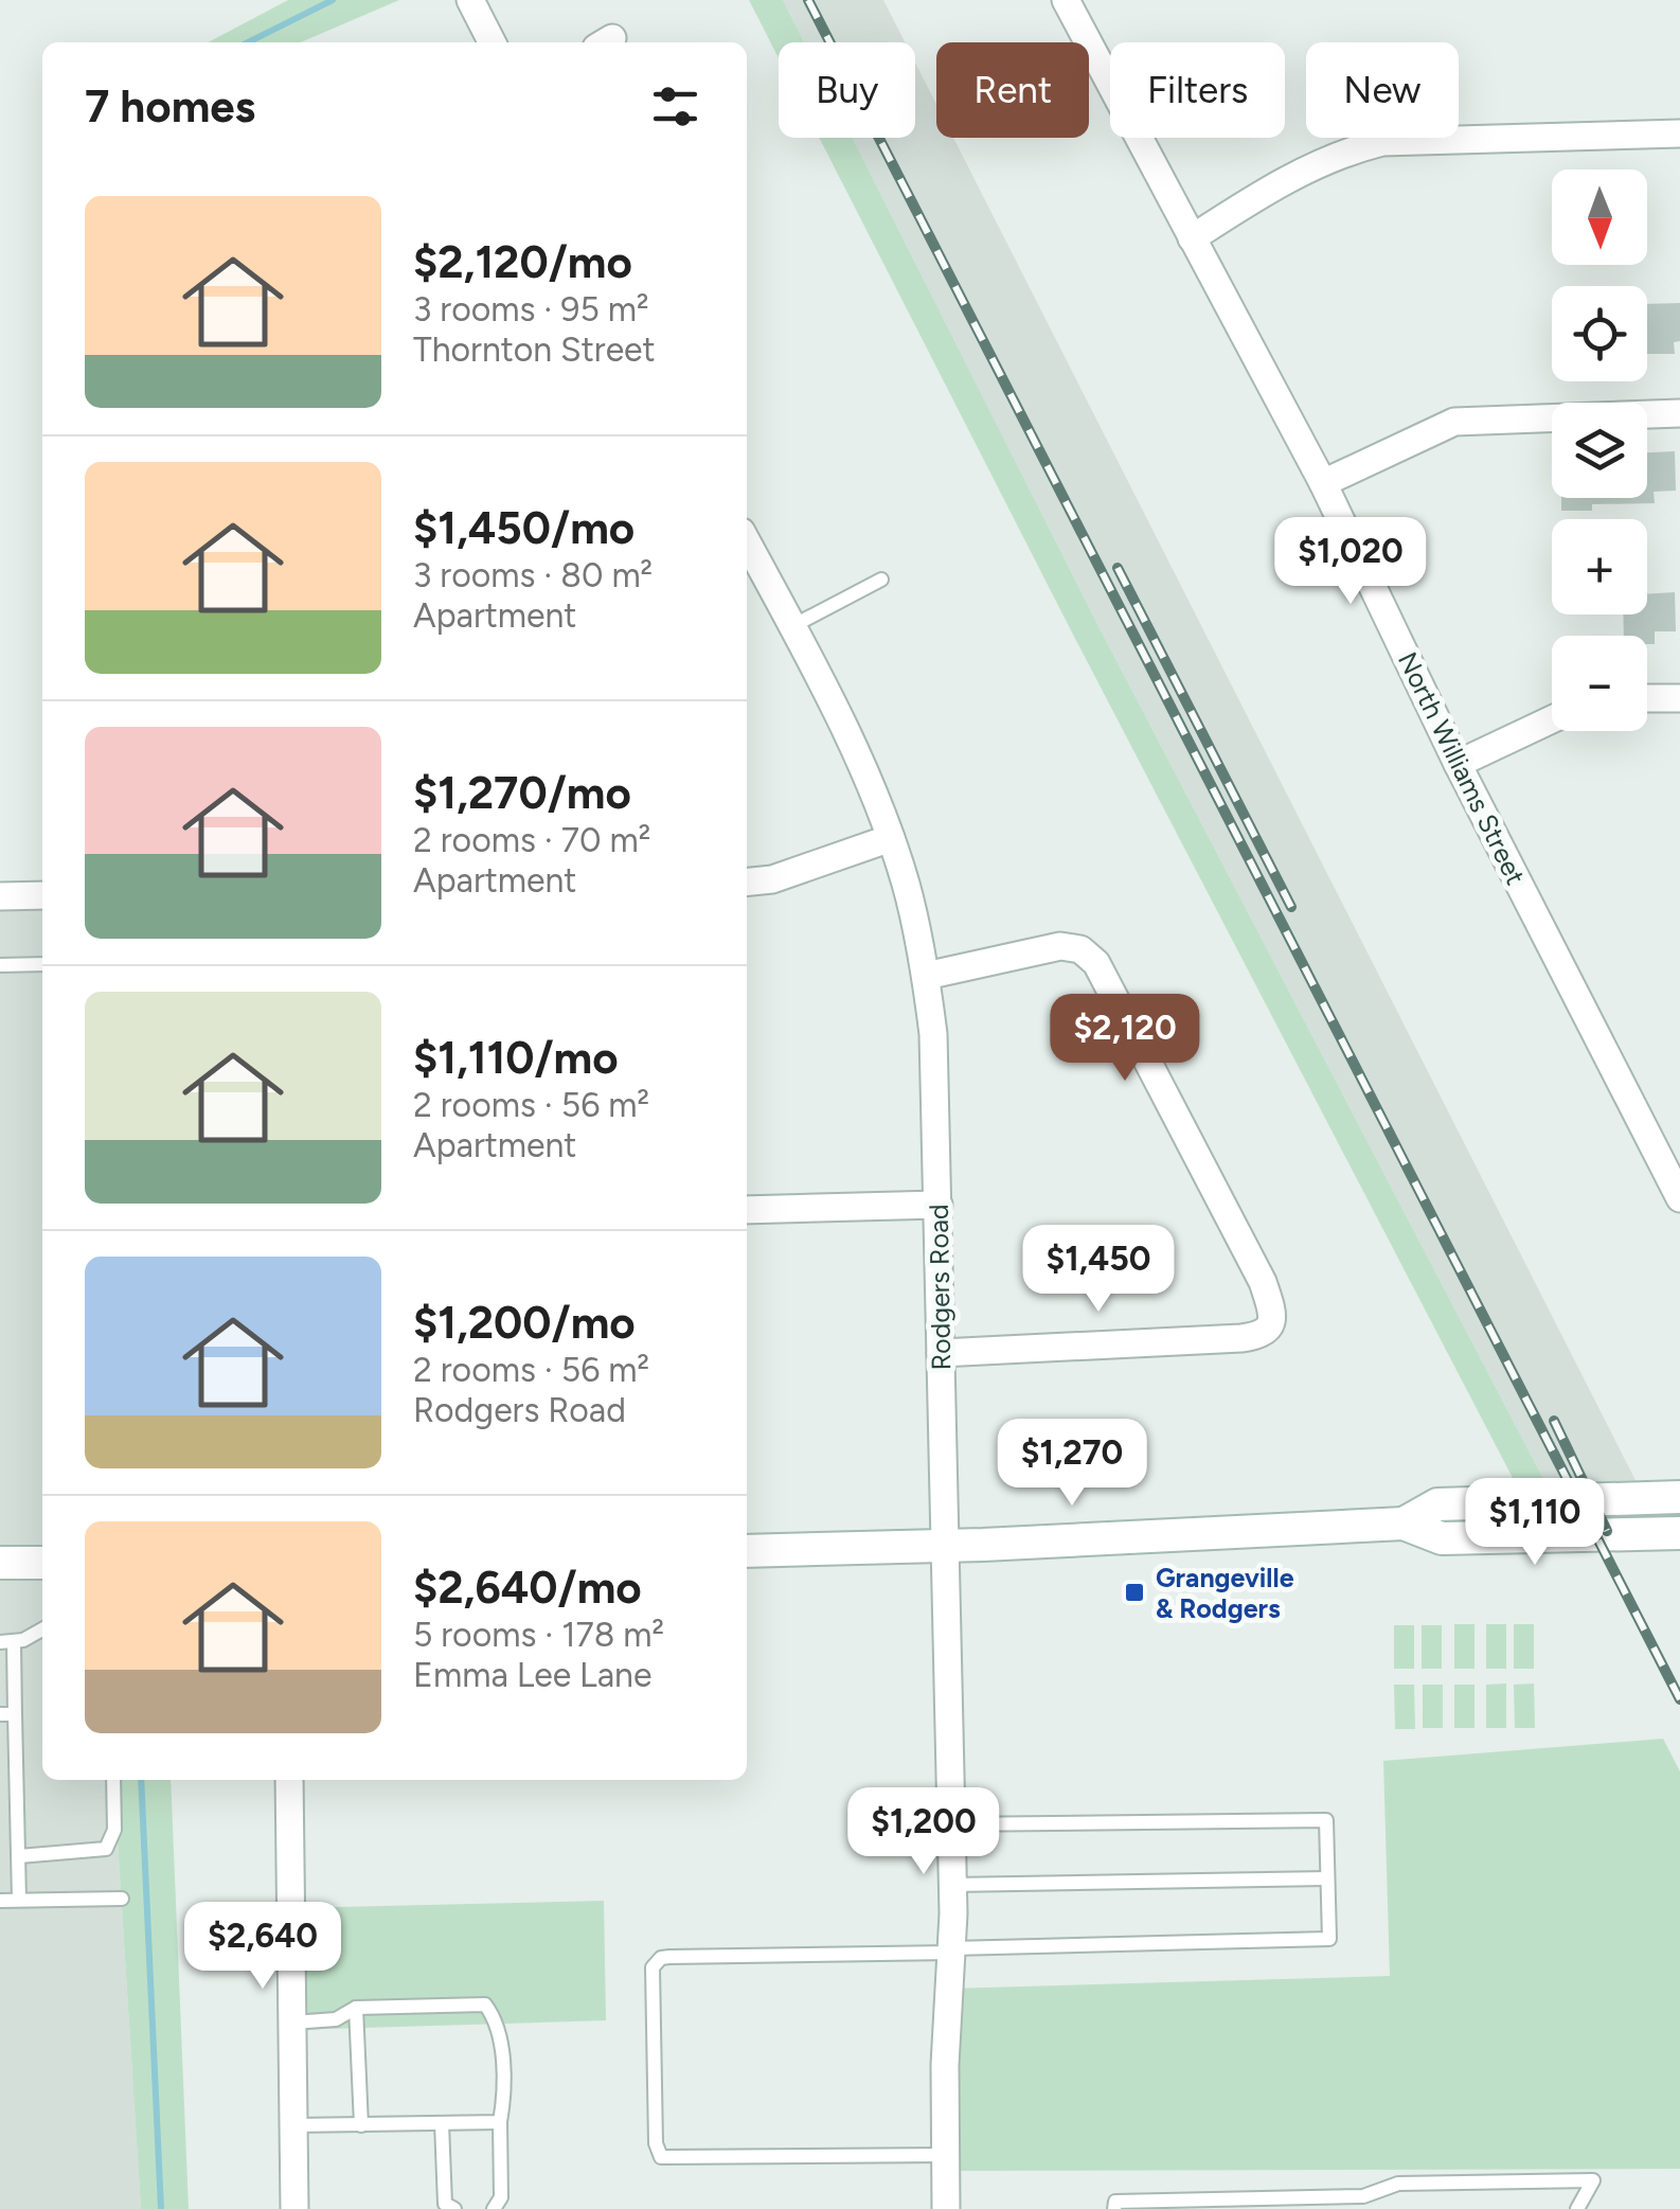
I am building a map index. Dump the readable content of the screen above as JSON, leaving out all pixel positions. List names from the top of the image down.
{
  "streets": {
    "street": ["North Williams Street", "Rodgers Road"]
  },
  "places": {
    "transit": ["Grangeville & Rodgers"]
  },
  "north": "bottom",
  "page": {
    "chip": [
      "Buy",
      "Rent",
      "Filters",
      "New"
    ],
    "heading": "7 homes",
    "map_buttons": ["+", "−"],
    "list": [
      {
        "name": "$2,120/mo",
        "note": "3 rooms · 95 m² · Thornton Street"
      },
      {
        "name": "$1,450/mo",
        "note": "3 rooms · 80 m² · Apartment"
      },
      {
        "name": "$1,270/mo",
        "note": "2 rooms · 70 m² · Apartment"
      },
      {
        "name": "$1,110/mo",
        "note": "2 rooms · 56 m² · Apartment"
      },
      {
        "name": "$1,200/mo",
        "note": "2 rooms · 56 m² · Rodgers Road"
      },
      {
        "name": "$2,640/mo",
        "note": "5 rooms · 178 m² · Emma Lee Lane"
      }
    ],
    "price": [
      "$1,020",
      "$2,120",
      "$1,450",
      "$1,270",
      "$1,110",
      "$1,200",
      "$2,640"
    ]
  }
}
